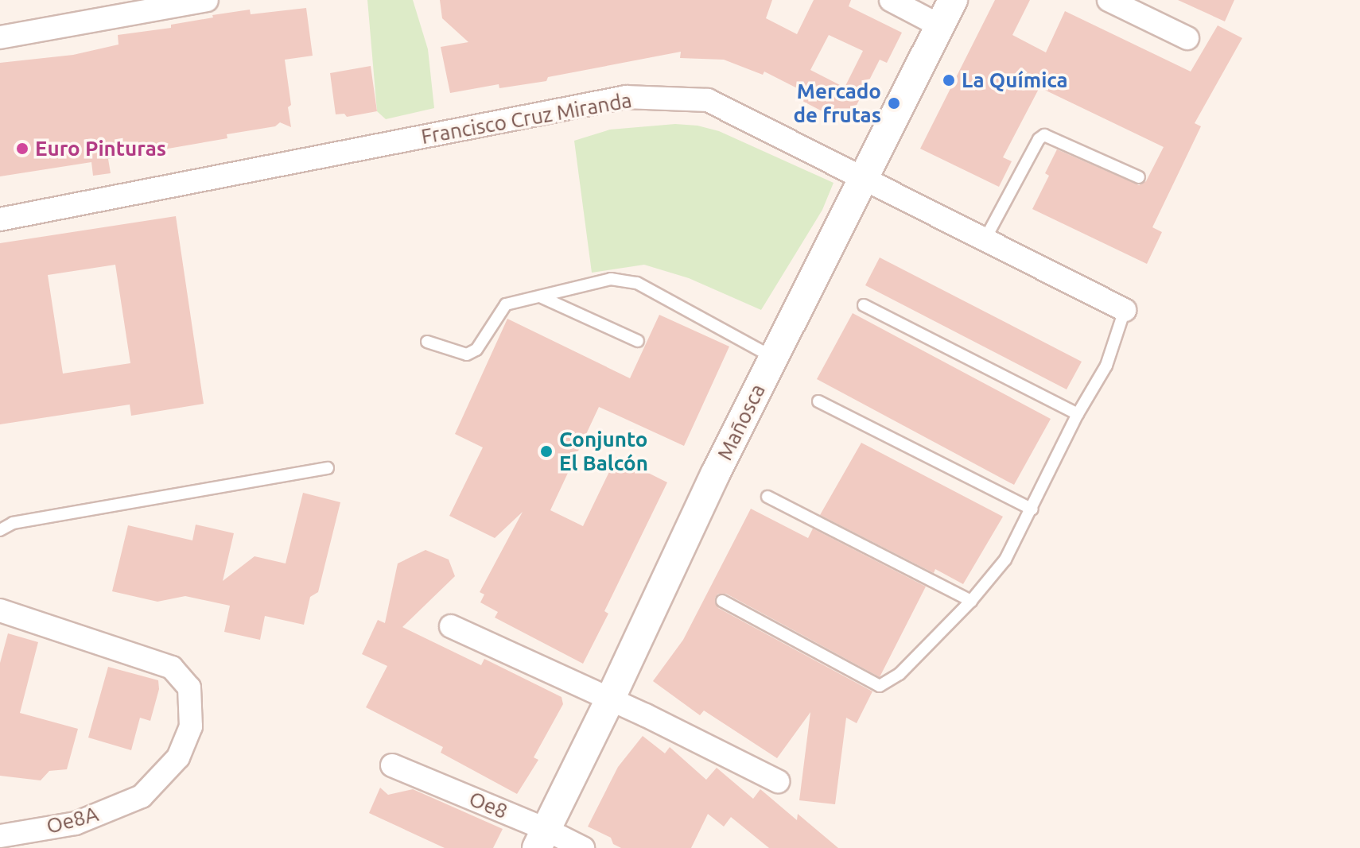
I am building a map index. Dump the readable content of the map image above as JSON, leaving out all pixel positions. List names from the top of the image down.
{
  "streets": {
    "street": [
      "Francisco Cruz Miranda",
      "Mañosca",
      "Oe8",
      "Oe8A"
    ]
  },
  "crossings": [
    ["Francisco Cruz Miranda", "Mañosca"],
    ["Mañosca", "Oe8"]
  ],
  "places": [
    "La Química",
    "Mercado de frutas",
    "Euro Pinturas",
    "Conjunto El Balcón"
  ]
}
